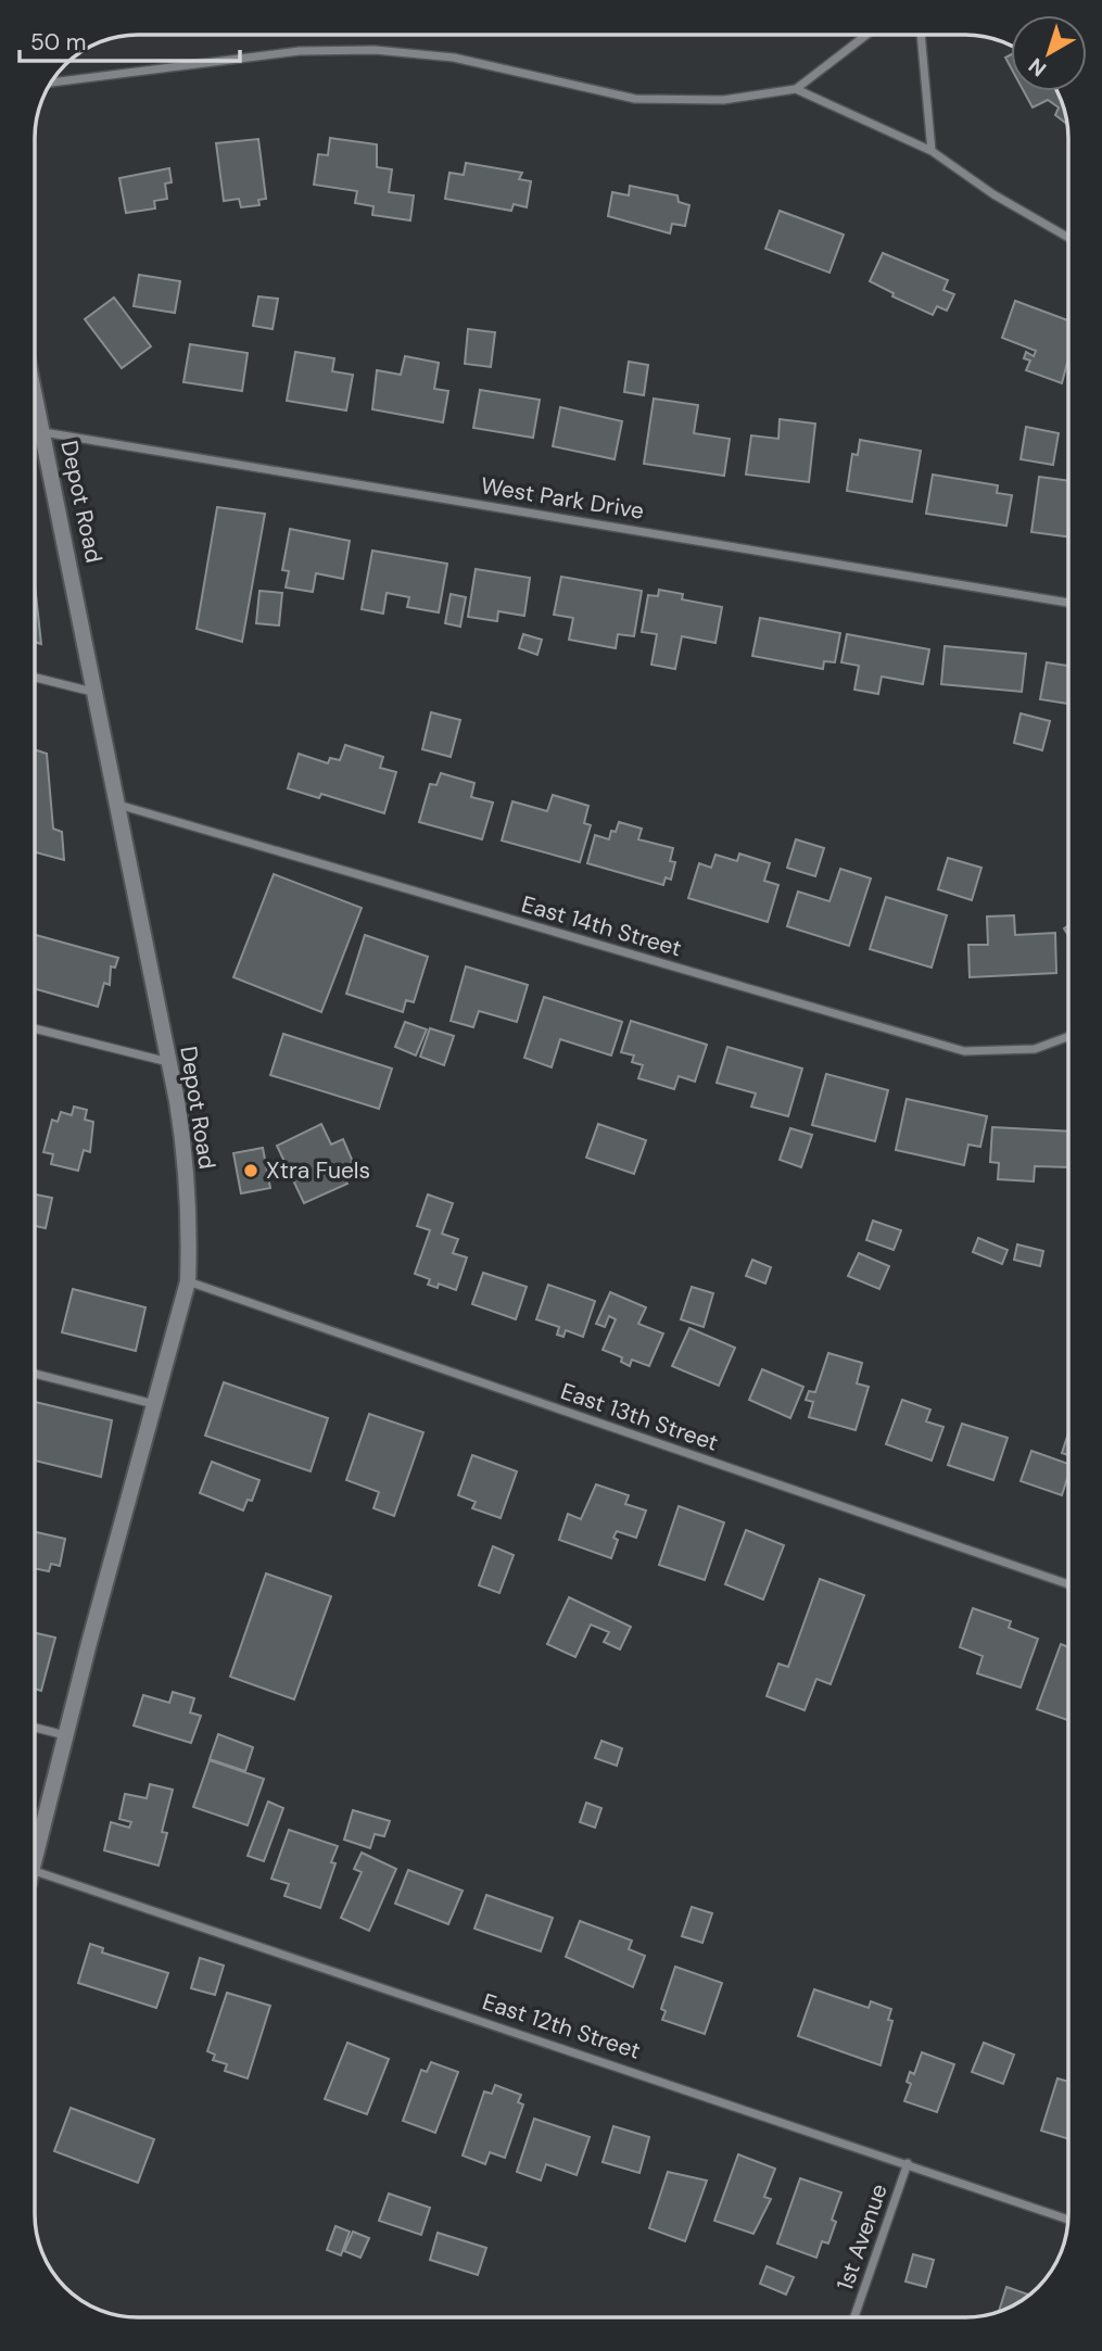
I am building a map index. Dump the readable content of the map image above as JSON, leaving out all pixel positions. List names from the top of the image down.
{
  "streets": {
    "street": [
      "West Park Drive",
      "Depot Road",
      "East 14th Street",
      "East 13th Street",
      "East 12th Street",
      "1st Avenue"
    ]
  },
  "crossings": [
    ["West Park Drive", "Depot Road"],
    ["Depot Road", "East 14th Street"],
    ["Depot Road", "East 13th Street"],
    ["East 12th Street", "1st Avenue"]
  ],
  "places": ["Xtra Fuels"],
  "scale_bar": "50 m",
  "north": "bottom left"
}
